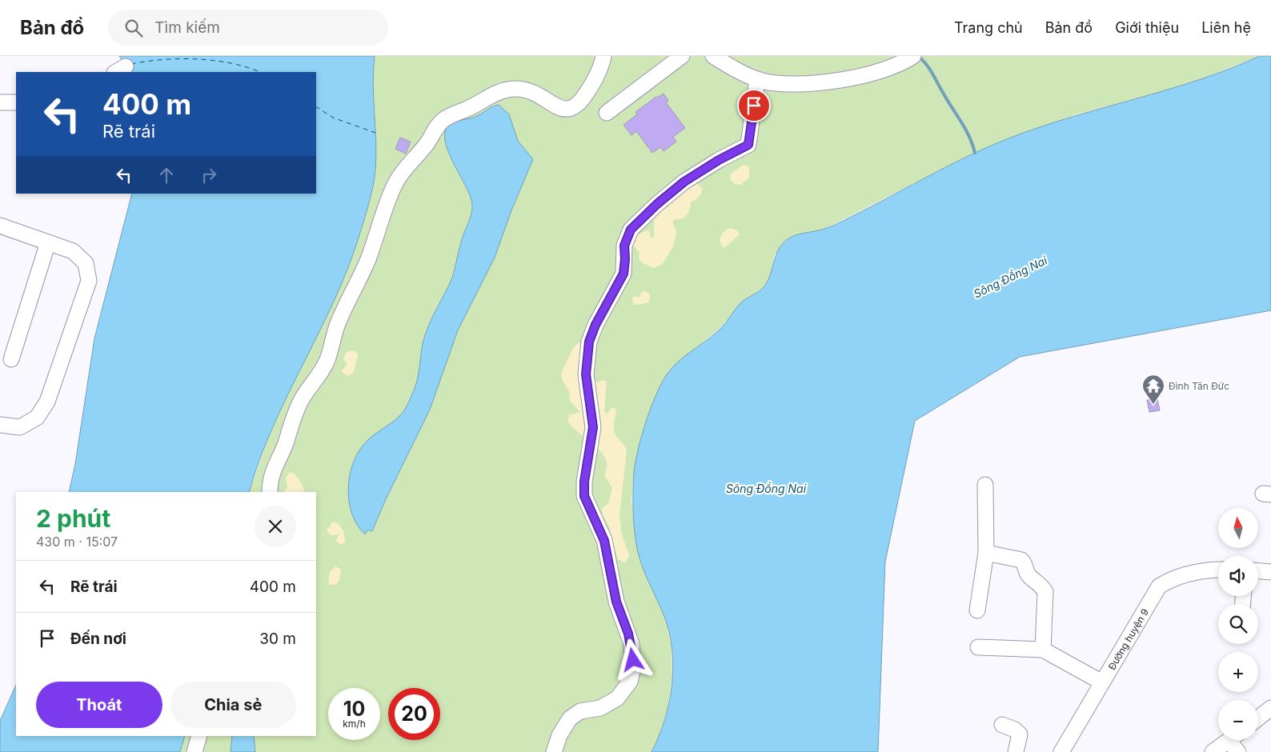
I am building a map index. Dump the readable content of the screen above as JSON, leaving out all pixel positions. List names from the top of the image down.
{
  "streets": {
    "street": ["Đường huyện 9"]
  },
  "water": ["Sông Đồng Nai"],
  "places": {
    "temple": ["Đình Tân Đức"]
  },
  "north": "top",
  "page": {
    "header": "Bản đồ",
    "search": "Tìm kiếm",
    "nav": [
      "Trang chủ",
      "Bản đồ",
      "Giới thiệu",
      "Liên hệ"
    ],
    "turn": ["400 m", "Rẽ trái"],
    "heading": ["2 phút", "430 m · 15:07"],
    "map_buttons": ["+", "−"],
    "list": [
      {
        "name": "Rẽ trái",
        "value": "400 m"
      },
      {
        "name": "Đến nơi",
        "value": "30 m"
      }
    ],
    "buttons": ["Thoát", "Chia sẻ"],
    "speed": "10 km/h",
    "limit": "20"
  }
}
